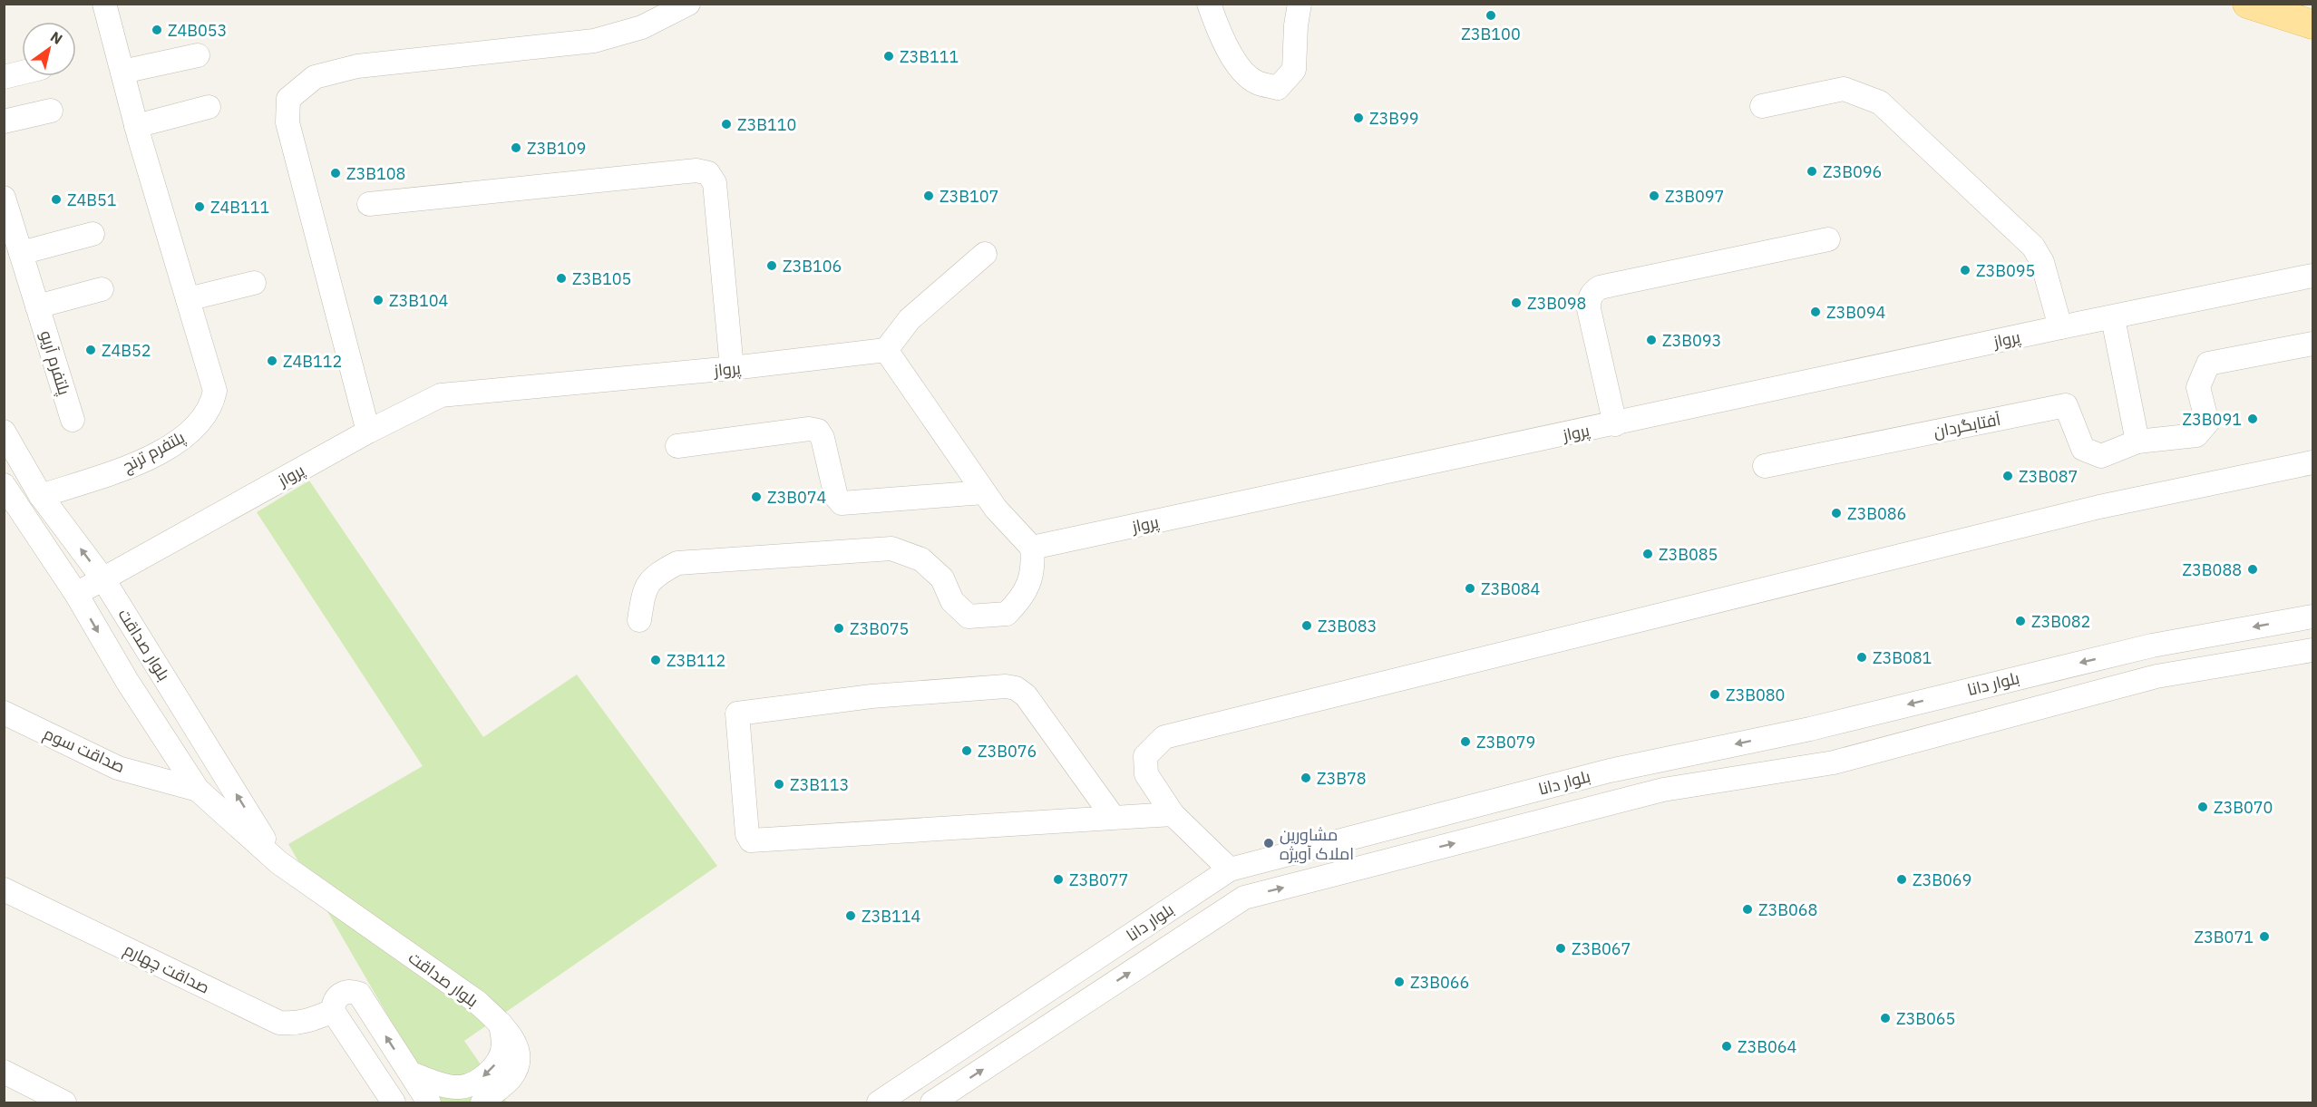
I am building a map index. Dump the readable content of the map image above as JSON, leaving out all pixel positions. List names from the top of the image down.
{
  "streets": {
    "street": [
      "پرواز",
      "پلتفرم آریو",
      "آفتابگردان",
      "پلتفرم ترنج",
      "بلوار صداقت",
      "بلوار دانا",
      "صداقت سوم",
      "صداقت چهارم"
    ]
  },
  "crossings": [
    ["پرواز", "بلوار صداقت"],
    ["پلتفرم ترنج", "بلوار صداقت"],
    ["بلوار صداقت", "صداقت سوم"]
  ],
  "places": [
    "Z3B100",
    "Z4B053",
    "Z3B111",
    "Z3B99",
    "Z3B110",
    "Z3B109",
    "Z3B096",
    "Z3B108",
    "Z3B107",
    "Z3B097",
    "Z4B51",
    "Z4B111",
    "Z3B106",
    "Z3B095",
    "Z3B105",
    "Z3B104",
    "Z3B098",
    "Z3B094",
    "Z3B093",
    "Z4B52",
    "Z4B112",
    "Z3B091",
    "Z3B087",
    "Z3B074",
    "Z3B086",
    "Z3B085",
    "Z3B088",
    "Z3B084",
    "Z3B082",
    "Z3B083",
    "Z3B075",
    "Z3B081",
    "Z3B112",
    "Z3B080",
    "Z3B079",
    "Z3B076",
    "Z3B78",
    "Z3B113",
    "Z3B070",
    "مشاورین املاک آویژه",
    "Z3B077",
    "Z3B069",
    "Z3B068",
    "Z3B114",
    "Z3B071",
    "Z3B067",
    "Z3B066",
    "Z3B065",
    "Z3B064"
  ],
  "north": "top right"
}
